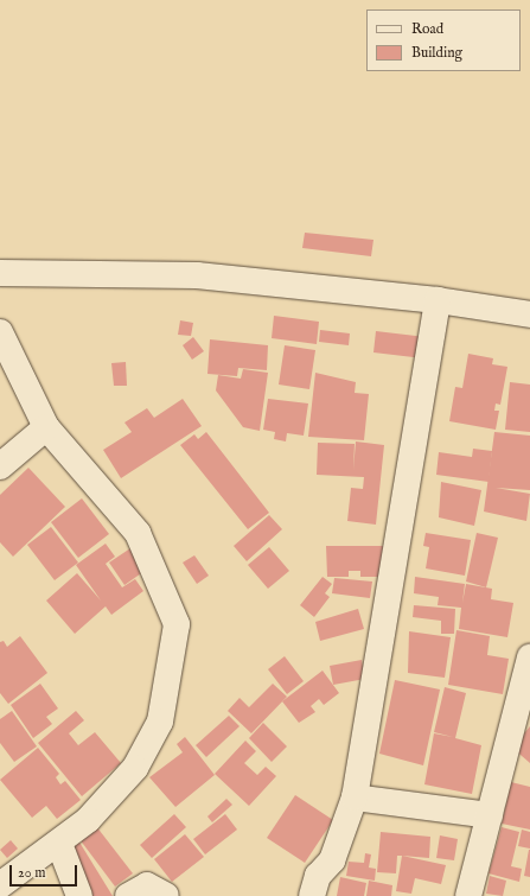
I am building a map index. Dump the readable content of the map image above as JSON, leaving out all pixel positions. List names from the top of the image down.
{
  "legend": ["Road", "Building"],
  "scale_bar": "20 m"
}
